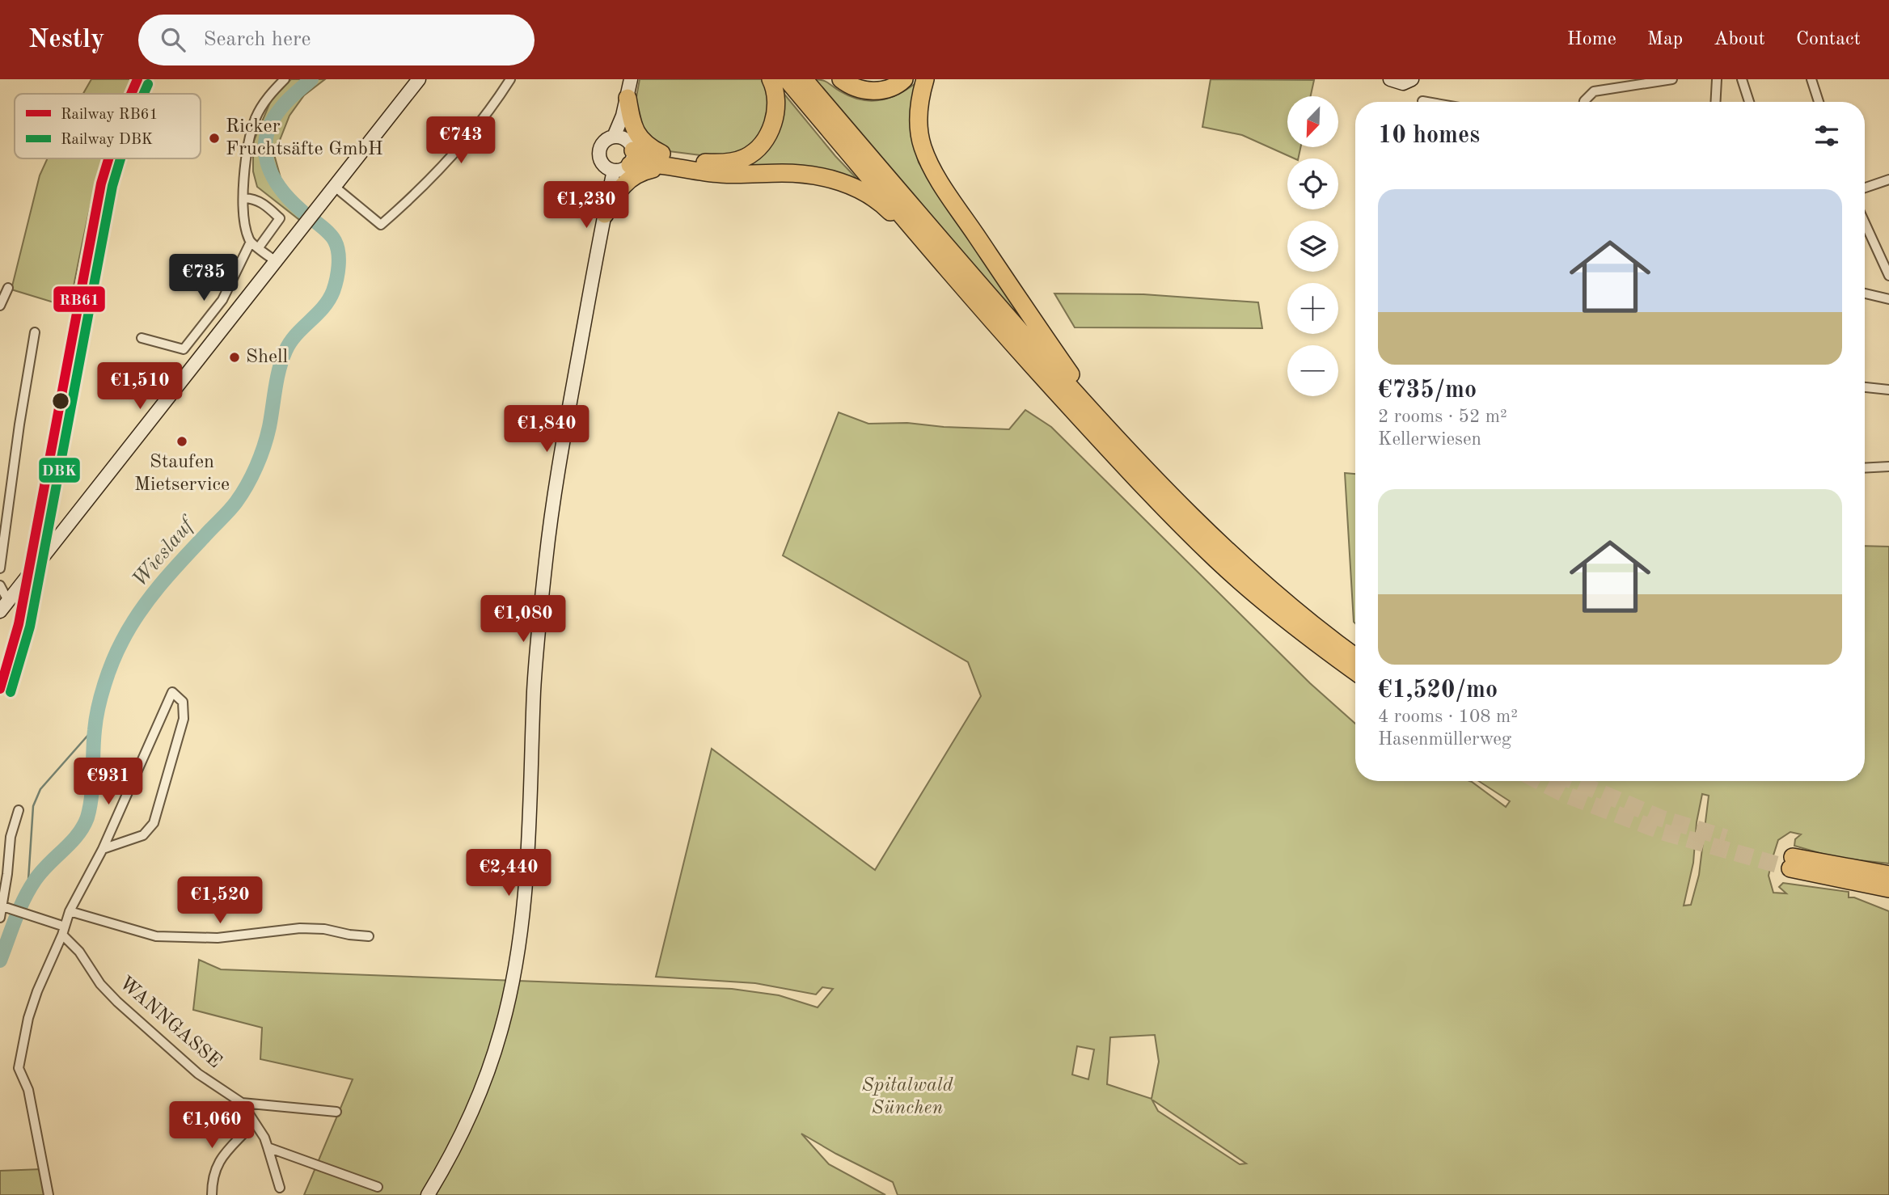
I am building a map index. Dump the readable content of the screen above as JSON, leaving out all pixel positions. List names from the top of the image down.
{
  "streets": {
    "street": ["WANNGASSE"]
  },
  "water": ["Wieslauf"],
  "parks": ["Spitalwald Sünchen"],
  "places": ["Ricker Fruchtsäfte GmbH", "Shell", "Staufen Mietservice"],
  "lines": ["rail line RB61", "rail line DBK"],
  "legend": ["Railway RB61", "Railway DBK"],
  "north": "bottom left",
  "page": {
    "header": "Nestly",
    "search": "Search here",
    "nav": [
      "Home",
      "Map",
      "About",
      "Contact"
    ],
    "map_buttons": ["+", "−"],
    "heading": "10 homes",
    "price": [
      "€743",
      "€1,230",
      "€735",
      "€1,510",
      "€1,840",
      "€1,080",
      "€931",
      "€2,440",
      "€1,520",
      "€1,060"
    ],
    "list": [
      {
        "name": "€735/mo",
        "note": "2 rooms · 52 m² · Kellerwiesen"
      },
      {
        "name": "€1,520/mo",
        "note": "4 rooms · 108 m² · Hasenmüllerweg"
      }
    ]
  }
}
